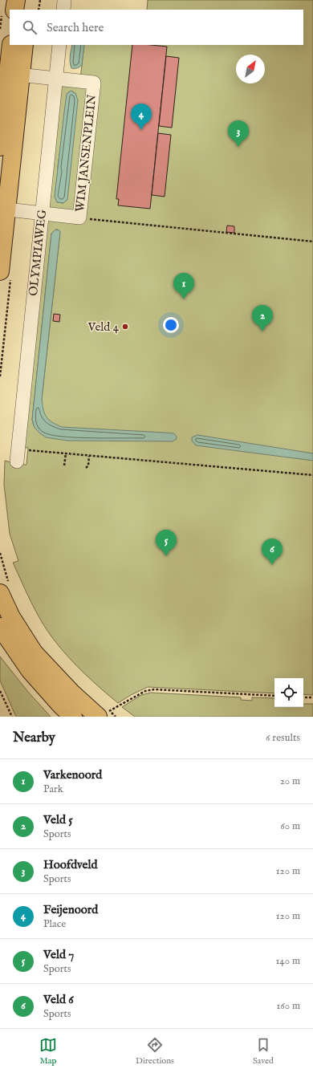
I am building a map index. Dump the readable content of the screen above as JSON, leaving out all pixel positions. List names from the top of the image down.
{
  "streets": {
    "lane": ["WIM JANSENPLEIN", "OLYMPIAWEG"]
  },
  "crossings": [
    ["WIM JANSENPLEIN", "OLYMPIAWEG"]
  ],
  "places": ["Veld 4"],
  "north": "top right",
  "page": {
    "search": "Search here",
    "pins": [
      "4",
      "3",
      "1",
      "2",
      "5",
      "6"
    ],
    "heading": ["Nearby", "6 results"],
    "list": [
      {
        "mark": "1",
        "name": "Varkenoord",
        "note": "Park",
        "value": "20 m"
      },
      {
        "mark": "2",
        "name": "Veld 5",
        "note": "Sports",
        "value": "60 m"
      },
      {
        "mark": "3",
        "name": "Hoofdveld",
        "note": "Sports",
        "value": "120 m"
      },
      {
        "mark": "4",
        "name": "Feijenoord",
        "note": "Place",
        "value": "120 m"
      },
      {
        "mark": "5",
        "name": "Veld 7",
        "note": "Sports",
        "value": "140 m"
      },
      {
        "mark": "6",
        "name": "Veld 6",
        "note": "Sports",
        "value": "160 m"
      }
    ],
    "nav": ["Map", "Directions", "Saved"]
  }
}
